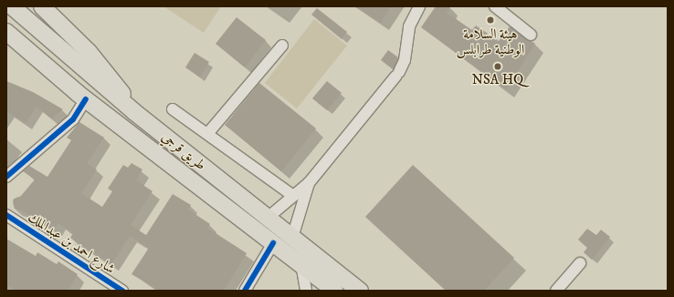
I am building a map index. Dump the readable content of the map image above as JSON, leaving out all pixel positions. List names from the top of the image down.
{
  "streets": {
    "highway": ["طريق قرجي"],
    "street": ["شارع احمد بن عبدالملك"]
  },
  "places": ["هيئة السلامة الوطنية طرابلس", "NSA HQ"]
}
